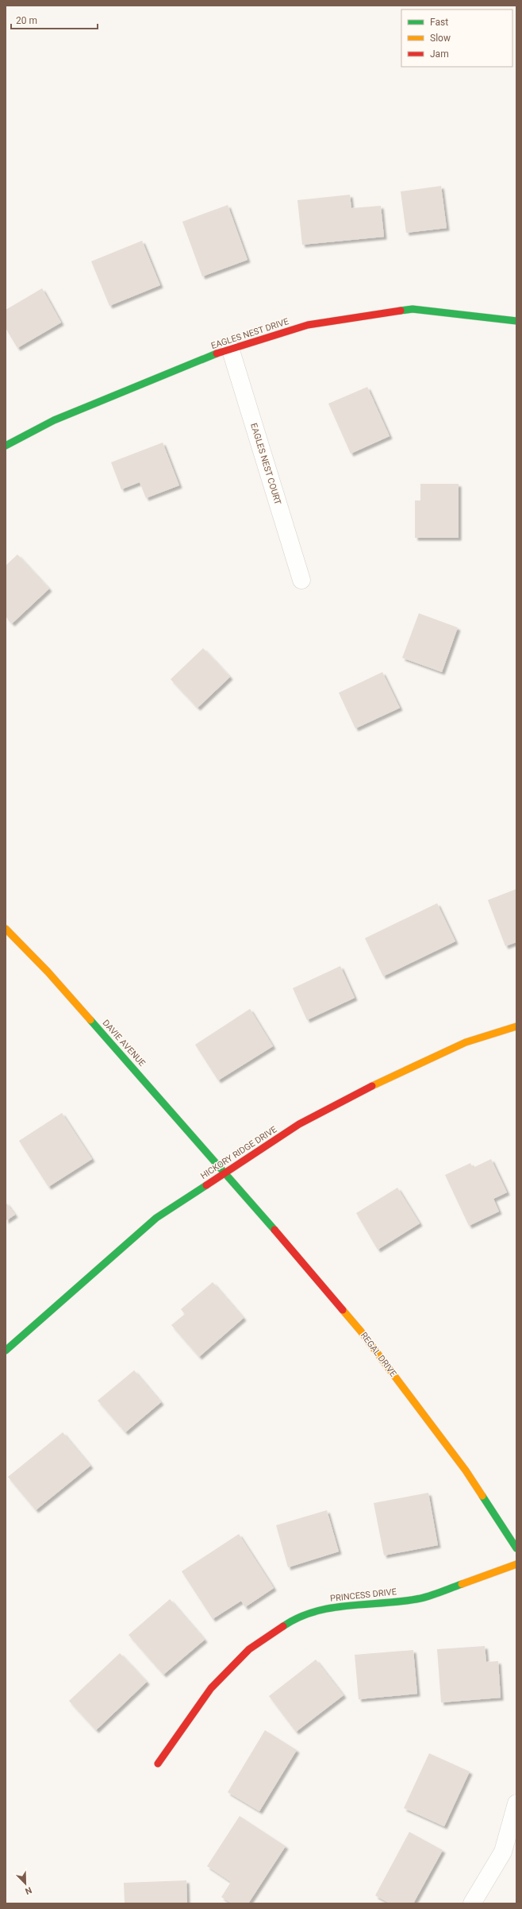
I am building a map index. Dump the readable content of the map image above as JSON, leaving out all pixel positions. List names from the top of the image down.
{
  "streets": {
    "street": [
      "EAGLES NEST DRIVE",
      "EAGLES NEST COURT",
      "DAVIE AVENUE",
      "HICKORY RIDGE DRIVE",
      "REGAL DRIVE",
      "PRINCESS DRIVE"
    ]
  },
  "crossings": [
    ["EAGLES NEST DRIVE", "EAGLES NEST COURT"],
    ["DAVIE AVENUE", "HICKORY RIDGE DRIVE"],
    ["DAVIE AVENUE", "REGAL DRIVE"],
    ["HICKORY RIDGE DRIVE", "REGAL DRIVE"]
  ],
  "legend": ["Fast", "Slow", "Jam"],
  "scale_bar": "20 m",
  "north": "bottom right"
}
